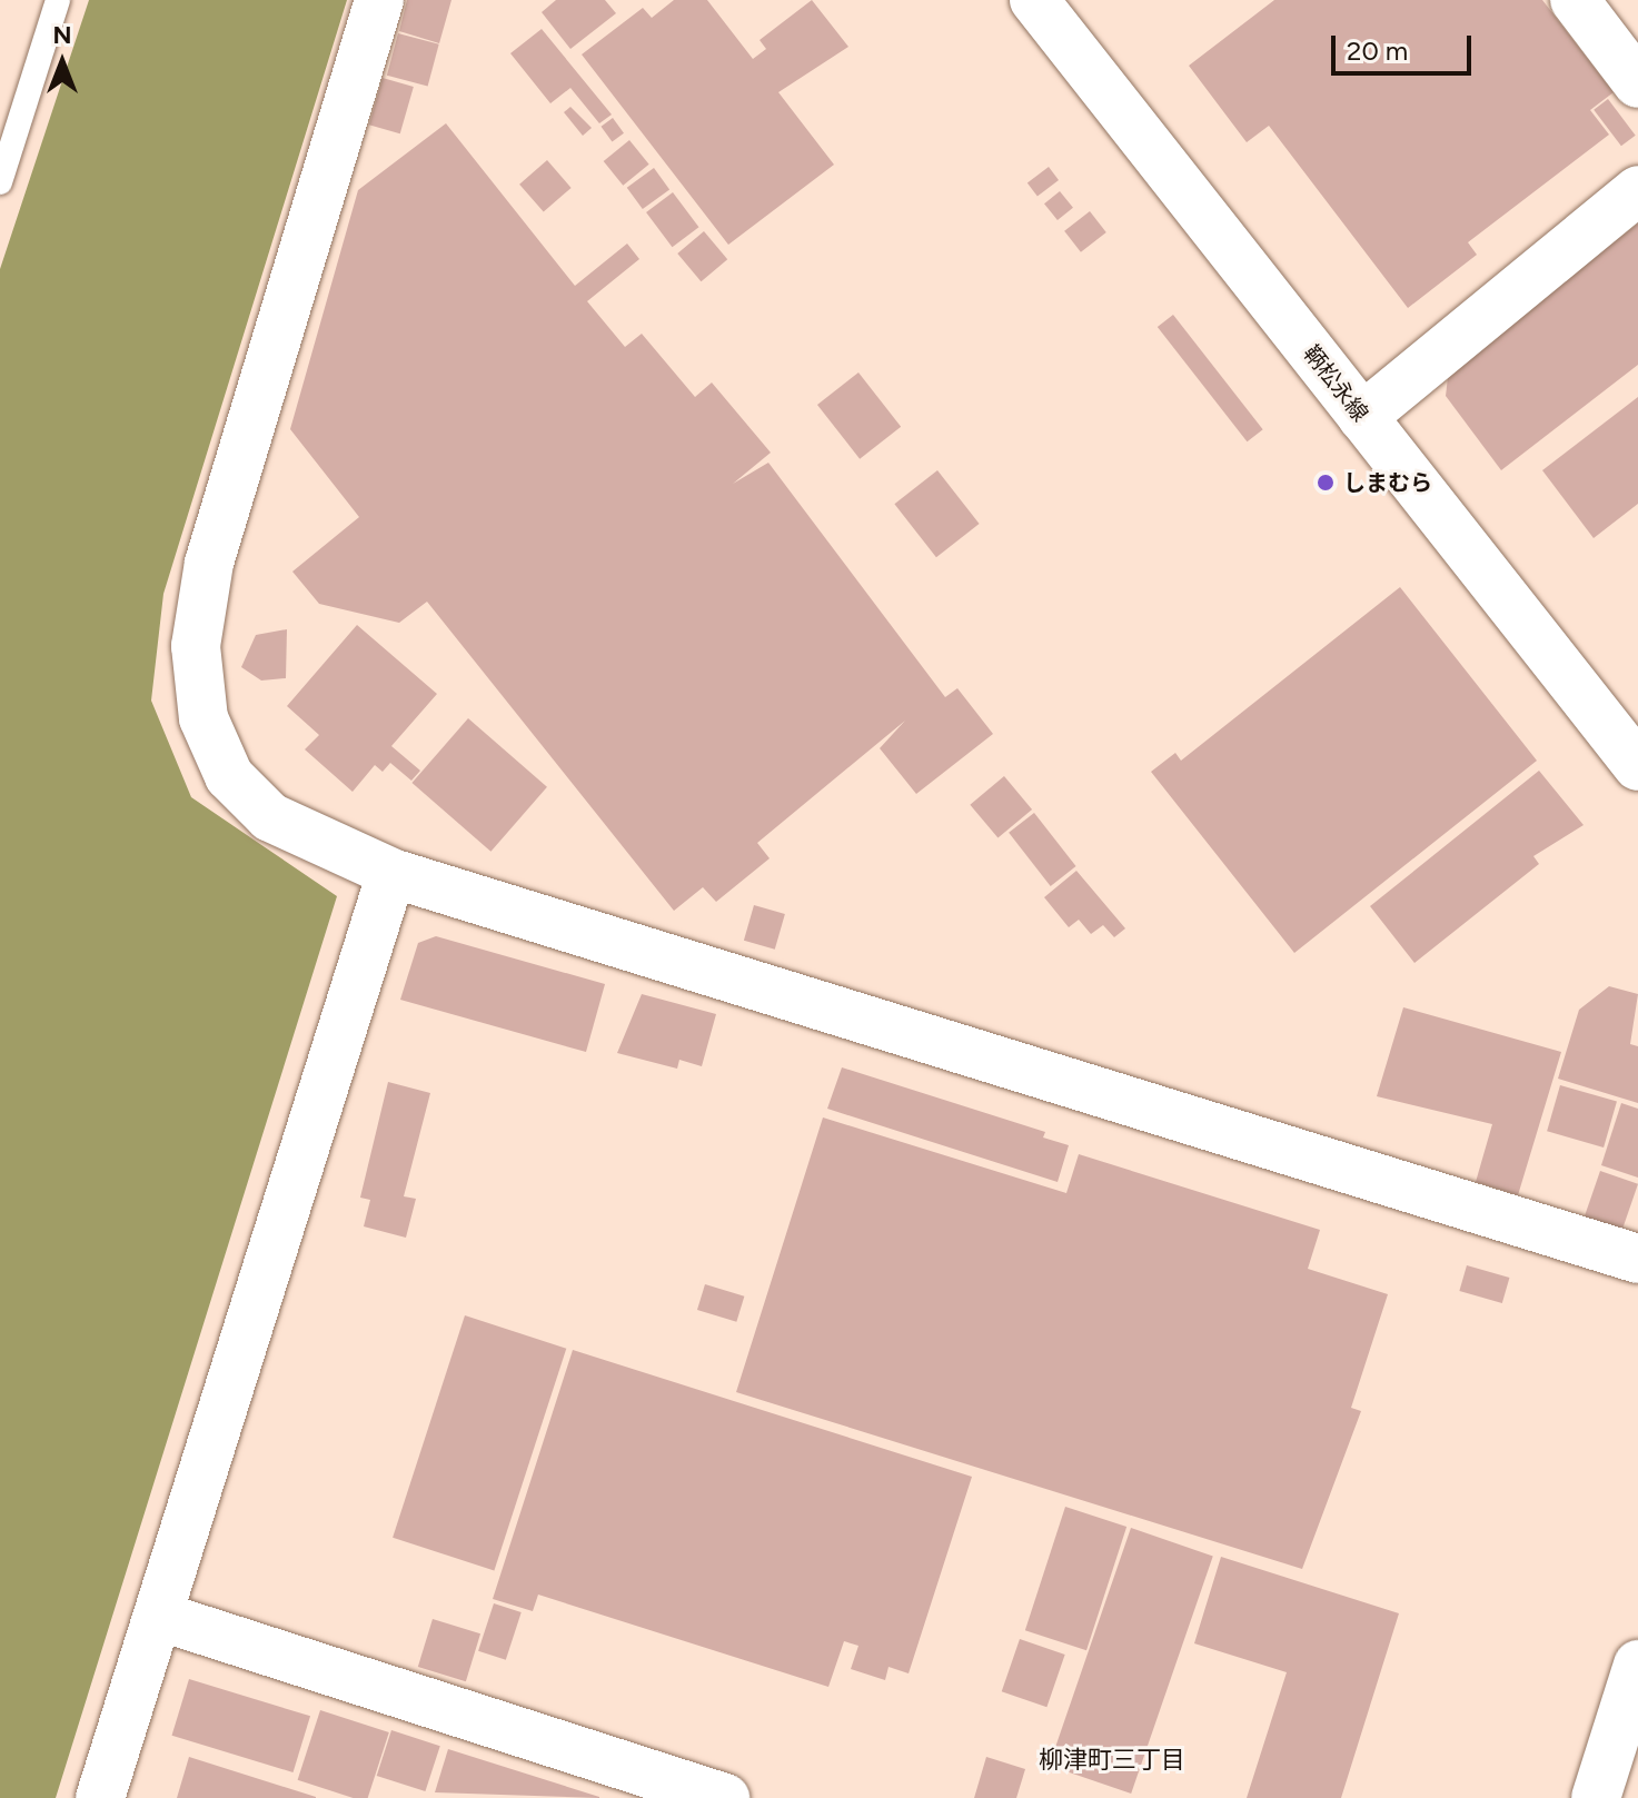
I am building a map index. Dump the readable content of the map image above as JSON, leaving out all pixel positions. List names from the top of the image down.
{
  "streets": {
    "street": ["鞆松永線"]
  },
  "districts": ["柳津町三丁目"],
  "places": ["しまむら"],
  "scale_bar": "20 m",
  "north": "top"
}
